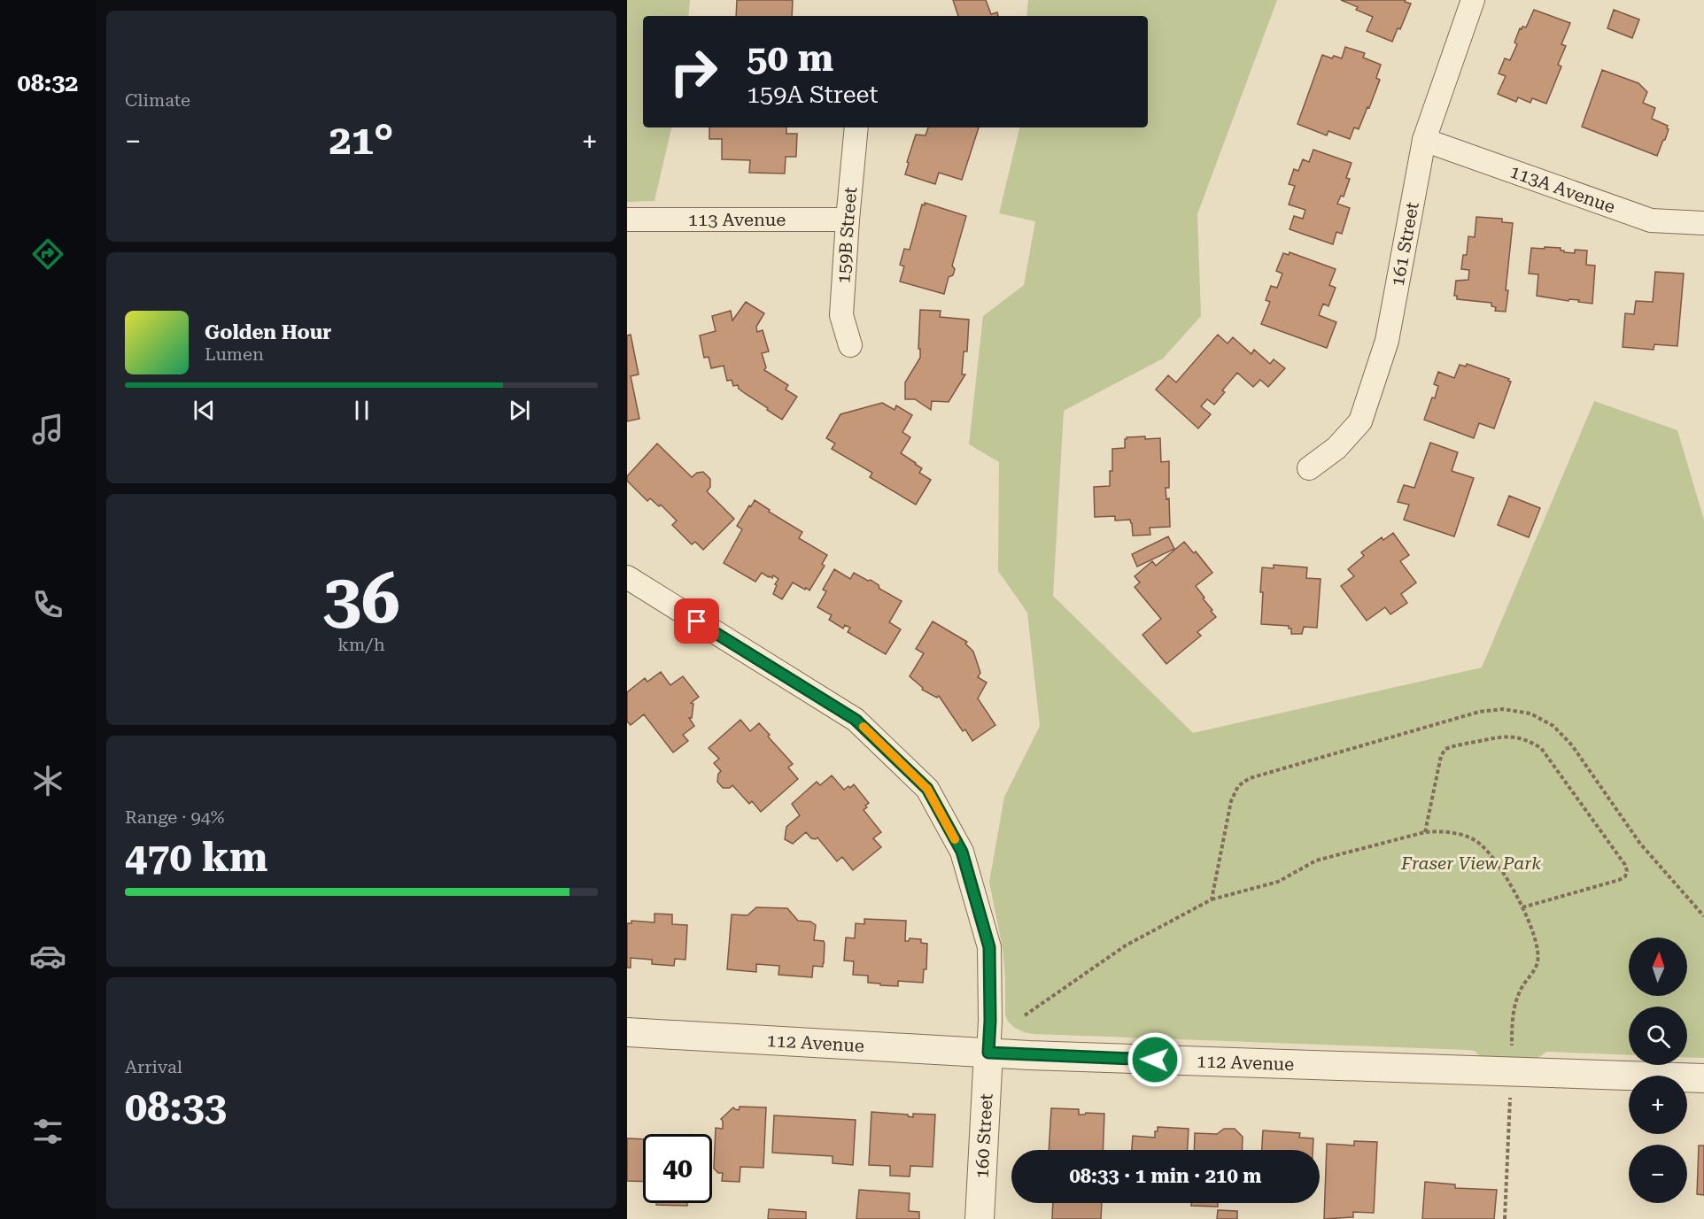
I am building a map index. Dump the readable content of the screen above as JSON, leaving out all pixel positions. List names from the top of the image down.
{
  "streets": {
    "street": [
      "113A Avenue",
      "113 Avenue",
      "159B Street",
      "161 Street",
      "112 Avenue",
      "160 Street"
    ]
  },
  "crossings": [
    ["113A Avenue", "161 Street"],
    ["113 Avenue", "159B Street"],
    ["112 Avenue", "160 Street"]
  ],
  "parks": ["Fraser View Park"],
  "north": "top",
  "page": {
    "tabs": "08:32",
    "tile": [
      "Climate",
      ["36", "km/h"],
      ["Range · 94%", "470 km"],
      ["Arrival", "08:33"]
    ],
    "turn": ["50 m", "159A Street"],
    "heat": ["−", "21°", "+"],
    "song": ["Golden Hour", "Lumen"],
    "map_buttons": ["+", "−"],
    "limit": "40",
    "trip": "08:33 · 1 min · 210 m"
  }
}
